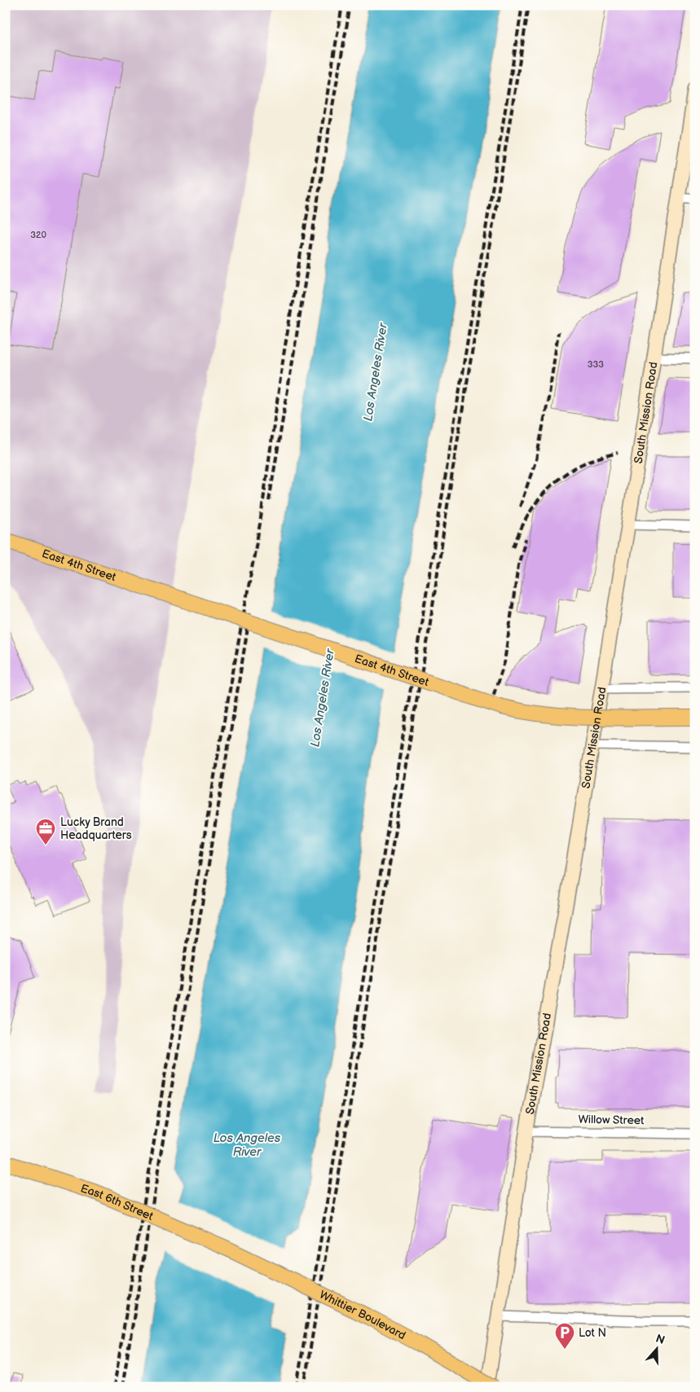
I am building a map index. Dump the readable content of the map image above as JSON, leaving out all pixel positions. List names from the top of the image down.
{
  "streets": {
    "main road": ["East 4th Street", "East 6th Street", "Whittier Boulevard"],
    "street": ["South Mission Road", "Willow Street"]
  },
  "crossings": [
    ["South Mission Road", "Willow Street"],
    ["East 6th Street", "Whittier Boulevard"]
  ],
  "water": ["Los Angeles River"],
  "places": {
    "office": ["Lucky Brand Headquarters"],
    "parking": ["Lot N"]
  },
  "house_numbers": ["320", "333"],
  "north": "top"
}
